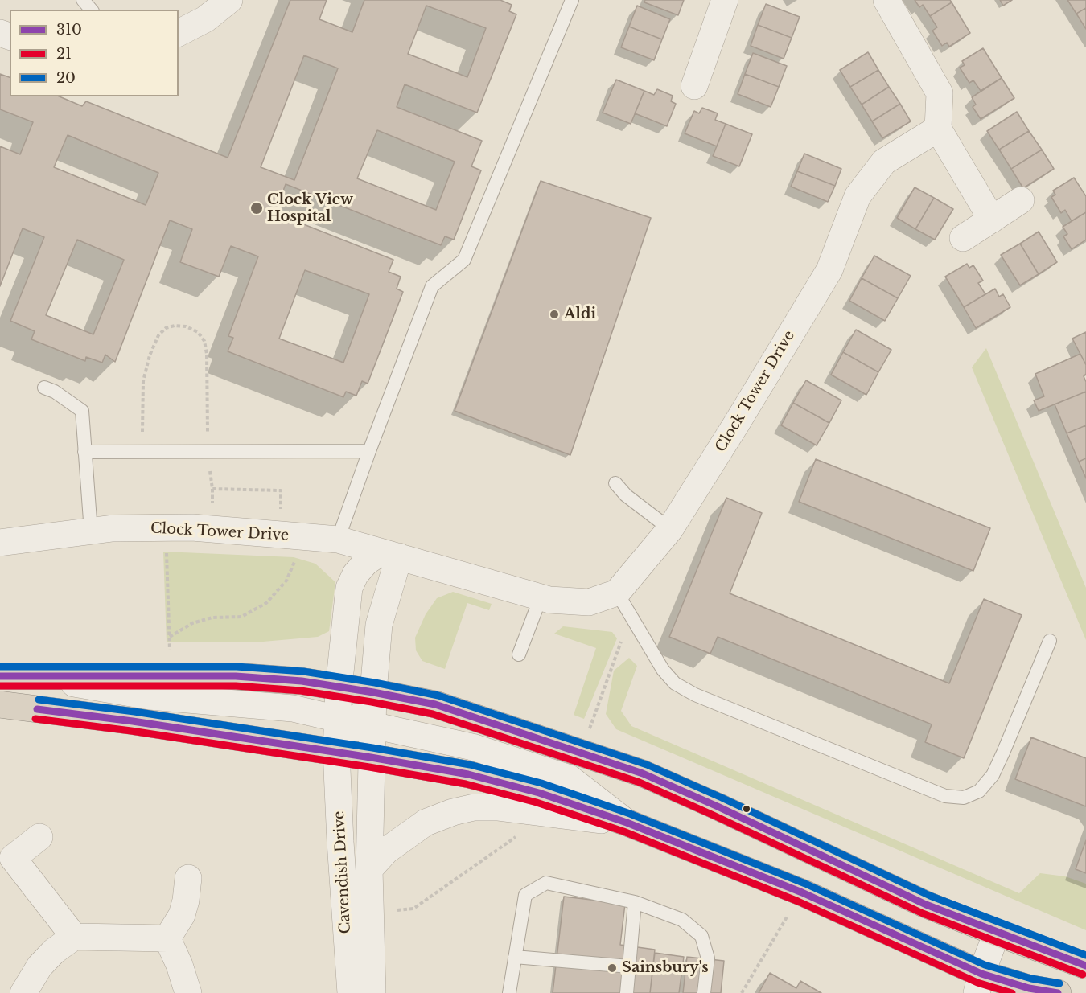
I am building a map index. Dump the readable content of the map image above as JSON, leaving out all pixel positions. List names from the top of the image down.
{
  "streets": {
    "street": ["Clock Tower Drive", "Cavendish Drive"]
  },
  "places": ["Clock View Hospital", "Aldi", "Sainsbury's"],
  "lines": ["transit line 20", "transit line 310", "transit line 21"],
  "legend": ["310", "21", "20"]
}
